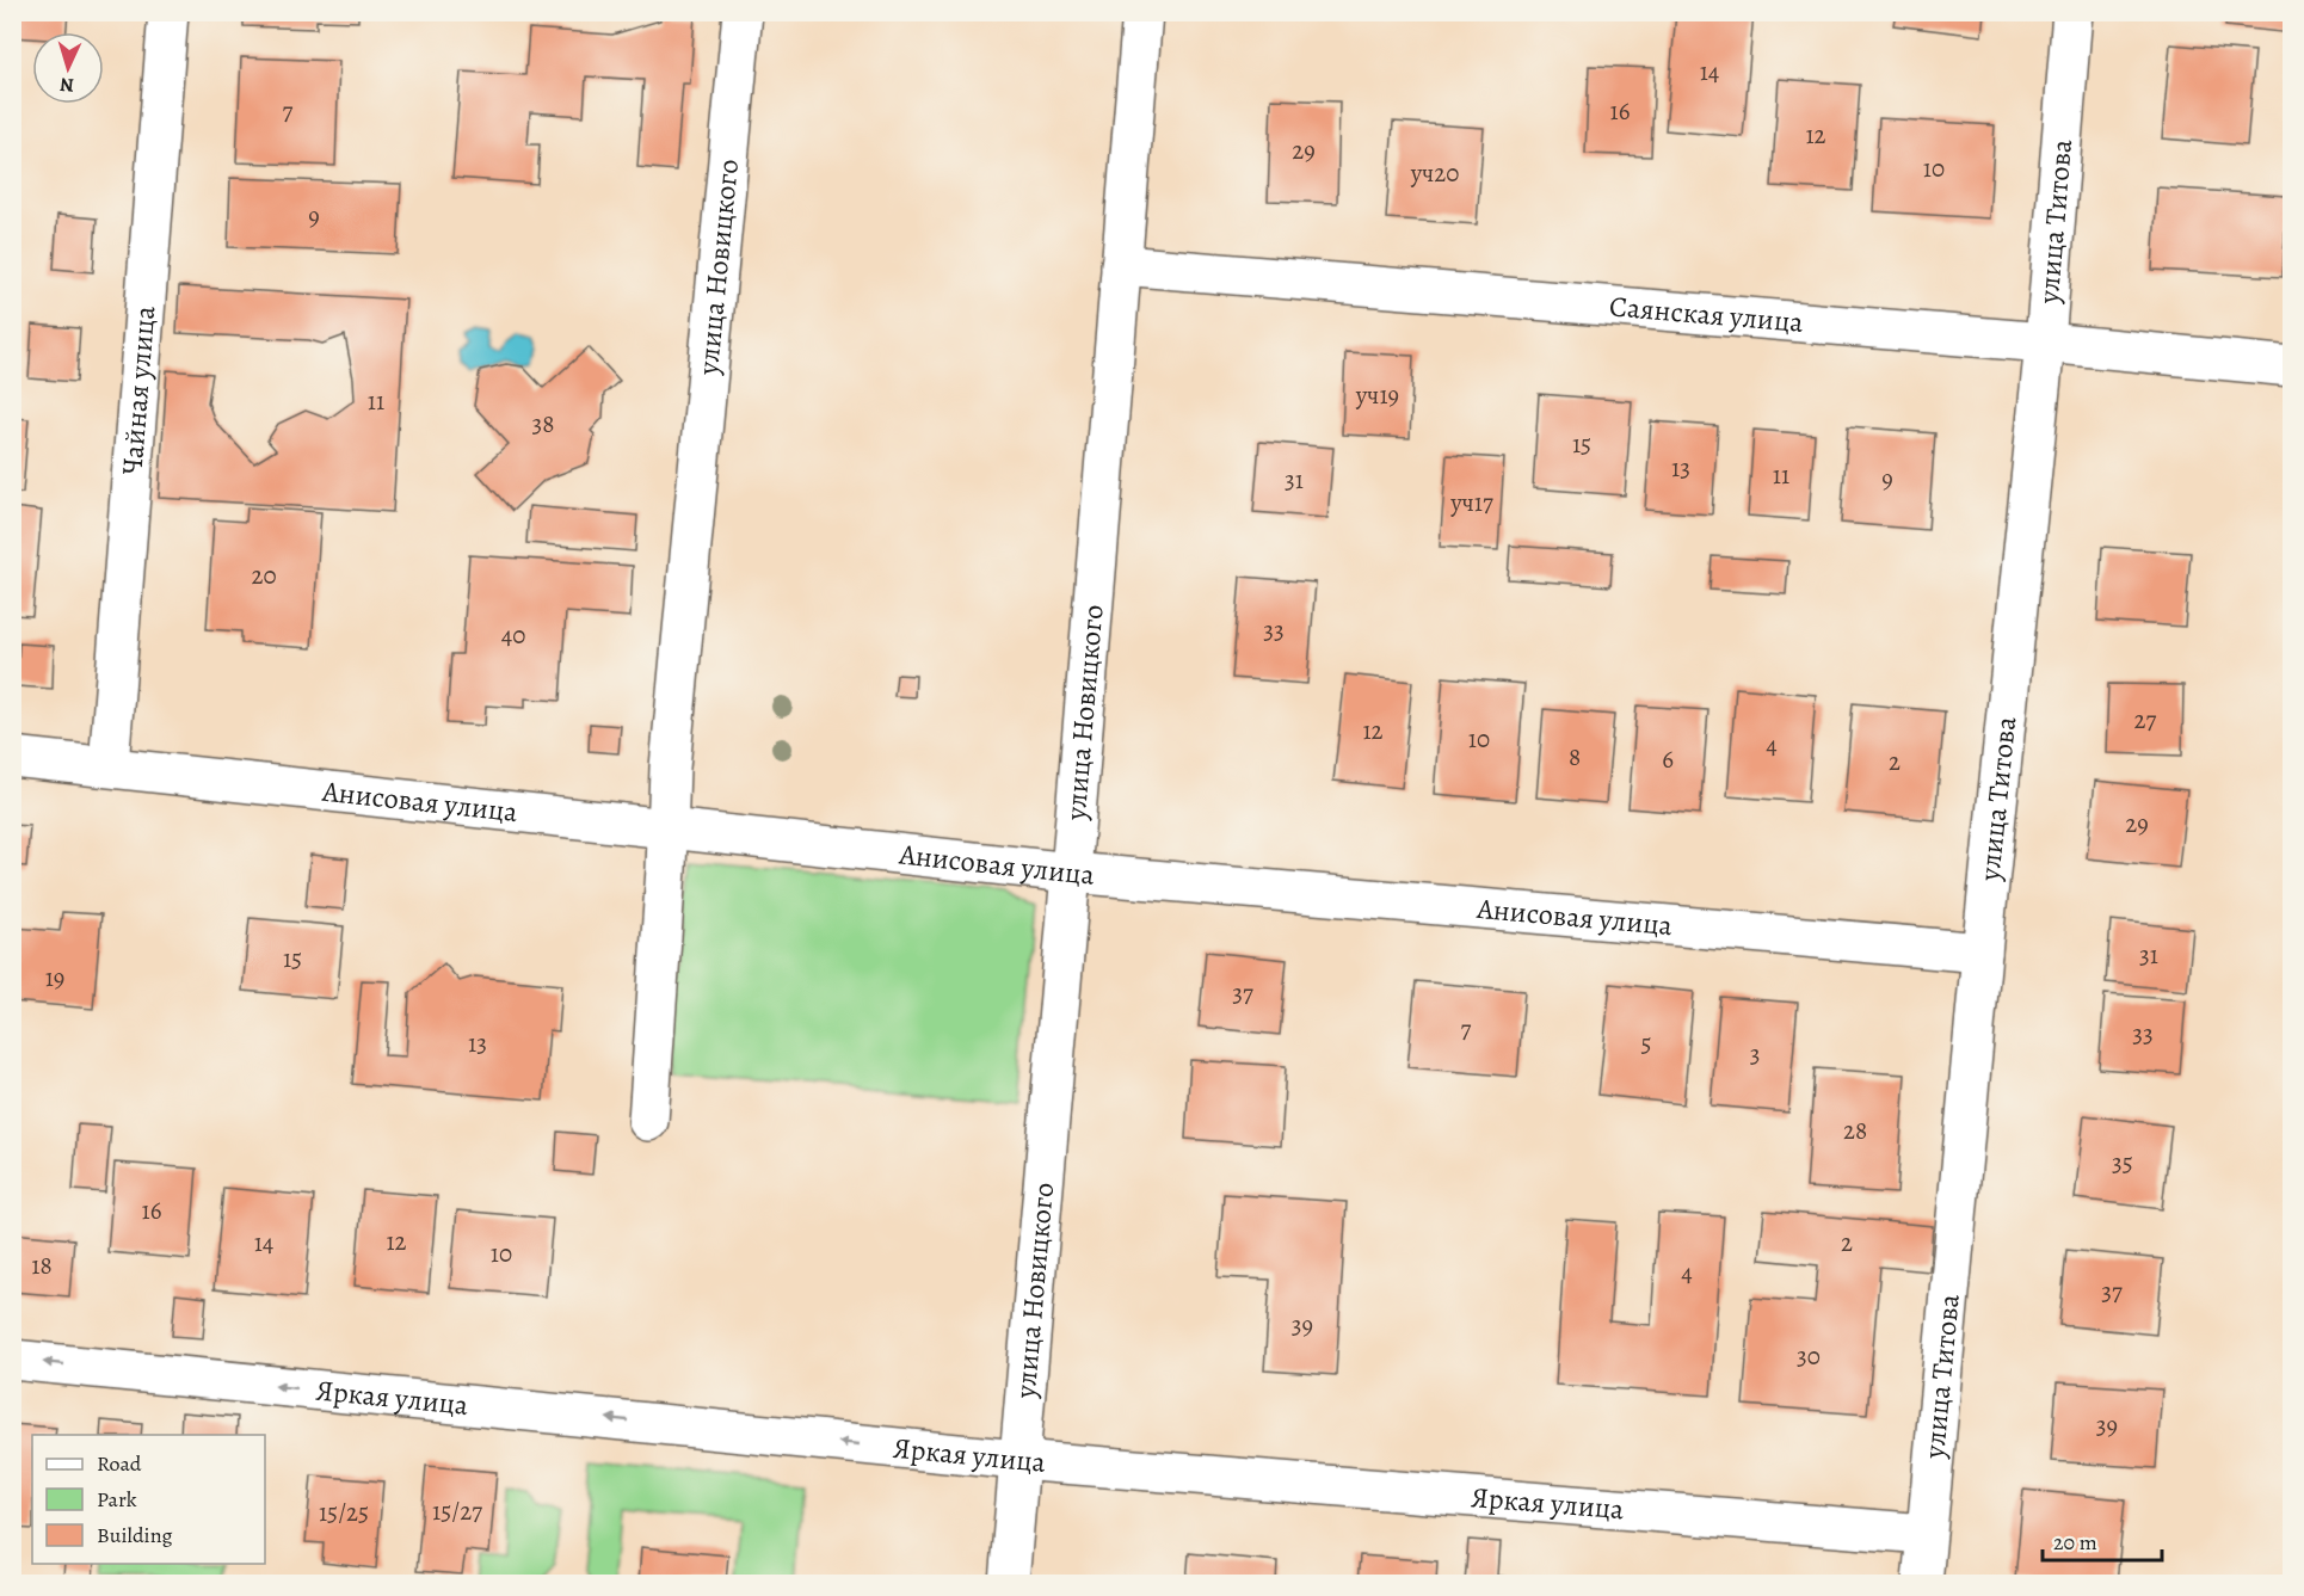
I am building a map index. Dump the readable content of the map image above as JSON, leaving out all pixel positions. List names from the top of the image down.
{
  "streets": {
    "street": [
      "улица Титова",
      "улица Новицкого",
      "Саянская улица",
      "Чайная улица",
      "Анисовая улица",
      "Яркая улица"
    ]
  },
  "crossings": [
    ["улица Титова", "Саянская улица"],
    ["улица Титова", "Анисовая улица"],
    ["улица Титова", "Яркая улица"],
    ["улица Новицкого", "Саянская улица"],
    ["улица Новицкого", "Анисовая улица"],
    ["улица Новицкого", "Яркая улица"],
    ["Чайная улица", "Анисовая улица"]
  ],
  "one_way": ["Яркая улица"],
  "house_numbers": [
    "14",
    "7",
    "16",
    "12",
    "29",
    "10",
    "уч20",
    "9",
    "уч19",
    "11",
    "38",
    "15",
    "13",
    "11",
    "9",
    "31",
    "уч17",
    "20",
    "33",
    "40",
    "27",
    "12",
    "10",
    "4",
    "8",
    "6",
    "2",
    "29",
    "31",
    "15",
    "19",
    "37",
    "7",
    "33",
    "13",
    "5",
    "3",
    "28",
    "35",
    "16",
    "12",
    "14",
    "2",
    "10",
    "18",
    "4",
    "37",
    "39",
    "30",
    "39",
    "15/27",
    "15/25"
  ],
  "legend": ["Road", "Park", "Building"],
  "scale_bar": "20 m",
  "north": "bottom"
}
